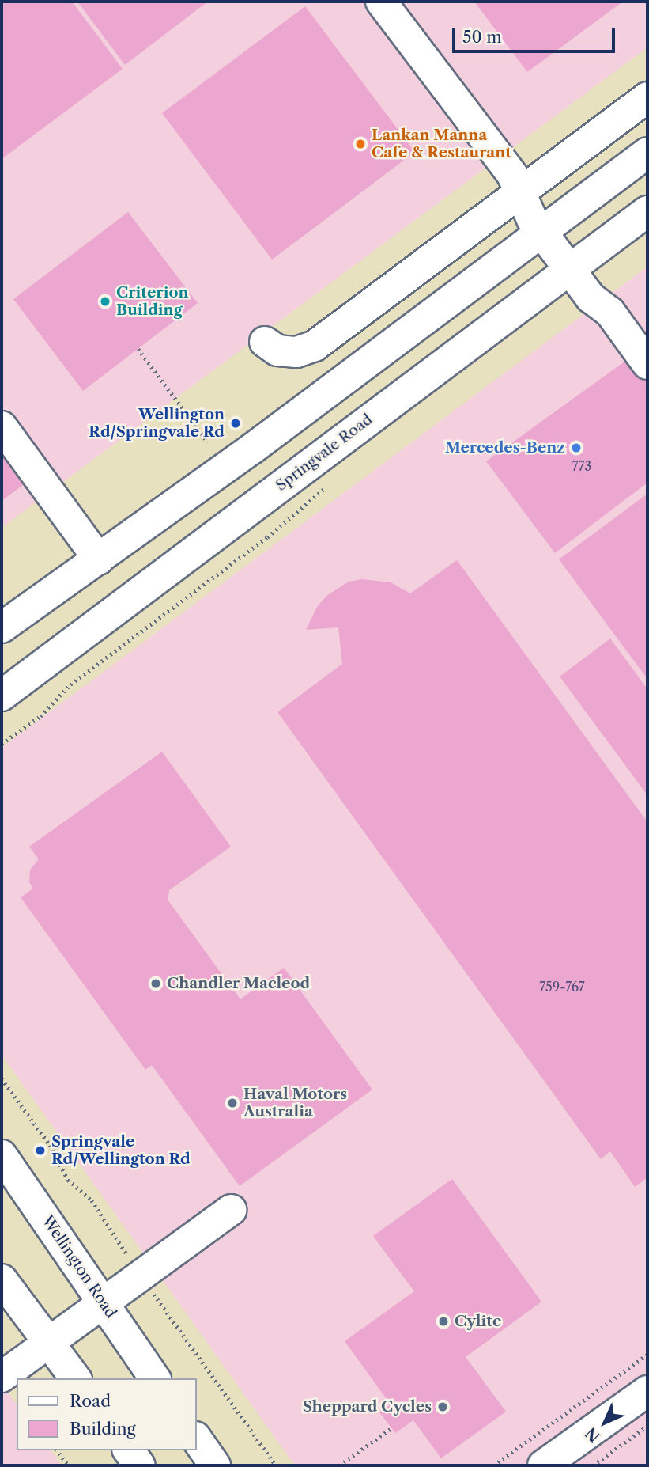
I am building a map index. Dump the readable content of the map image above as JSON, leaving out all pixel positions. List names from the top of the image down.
{
  "streets": {
    "main road": ["Springvale Road", "Wellington Road"]
  },
  "places": [
    "Lankan Manna Cafe & Restaurant",
    "Criterion Building",
    "Wellington Rd/Springvale Rd",
    "Mercedes-Benz",
    "Chandler Macleod",
    "Haval Motors Australia",
    "Springvale Rd/Wellington Rd",
    "Cylite",
    "Sheppard Cycles"
  ],
  "house_numbers": ["773", "759-767"],
  "legend": ["Road", "Building"],
  "scale_bar": "50 m",
  "north": "bottom left"
}
